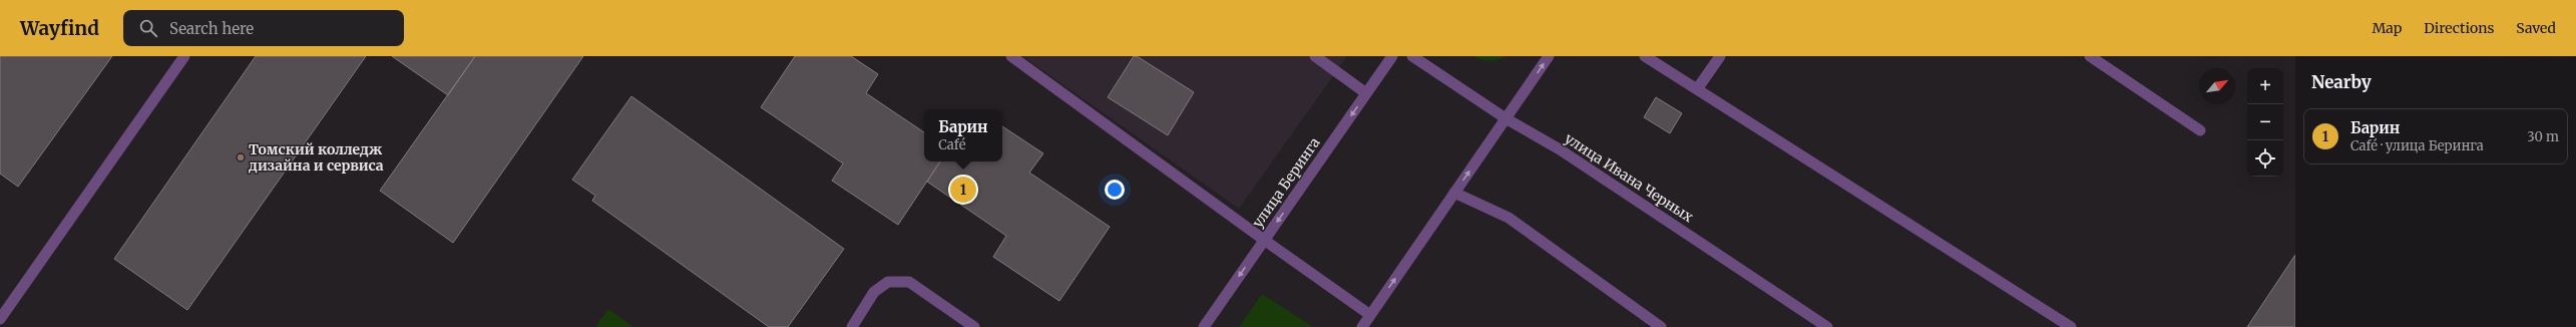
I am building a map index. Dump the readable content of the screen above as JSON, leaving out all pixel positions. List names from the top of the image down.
{
  "streets": {
    "street": ["улица Ивана Черных", "улица Беринга"]
  },
  "one_way": ["улица Беринга"],
  "places": ["Томский колледж дизайна и сервиса"],
  "north": "top right",
  "page": {
    "header": "Wayfind",
    "search": "Search here",
    "nav": ["Map", "Directions", "Saved"],
    "heading": "Nearby",
    "map_buttons": ["+", "−"],
    "list": [
      {
        "mark": "1",
        "name": "Барин",
        "note": "Café · улица Беринга",
        "value": "30 m"
      }
    ],
    "popup": ["Барин", "Café"],
    "pins": "1"
  }
}
